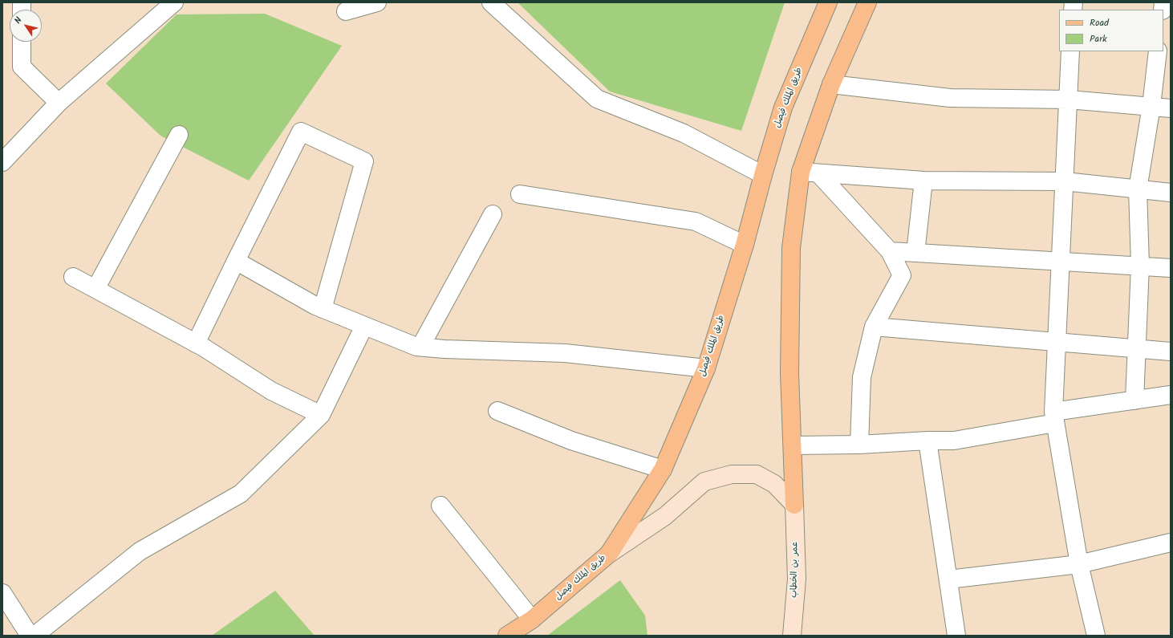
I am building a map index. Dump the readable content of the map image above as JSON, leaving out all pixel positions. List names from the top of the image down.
{
  "streets": {
    "main road": ["طريق الملك فيصل"],
    "street": ["عمر بن الخطاب"]
  },
  "legend": ["Road", "Park"],
  "north": "top left"
}
